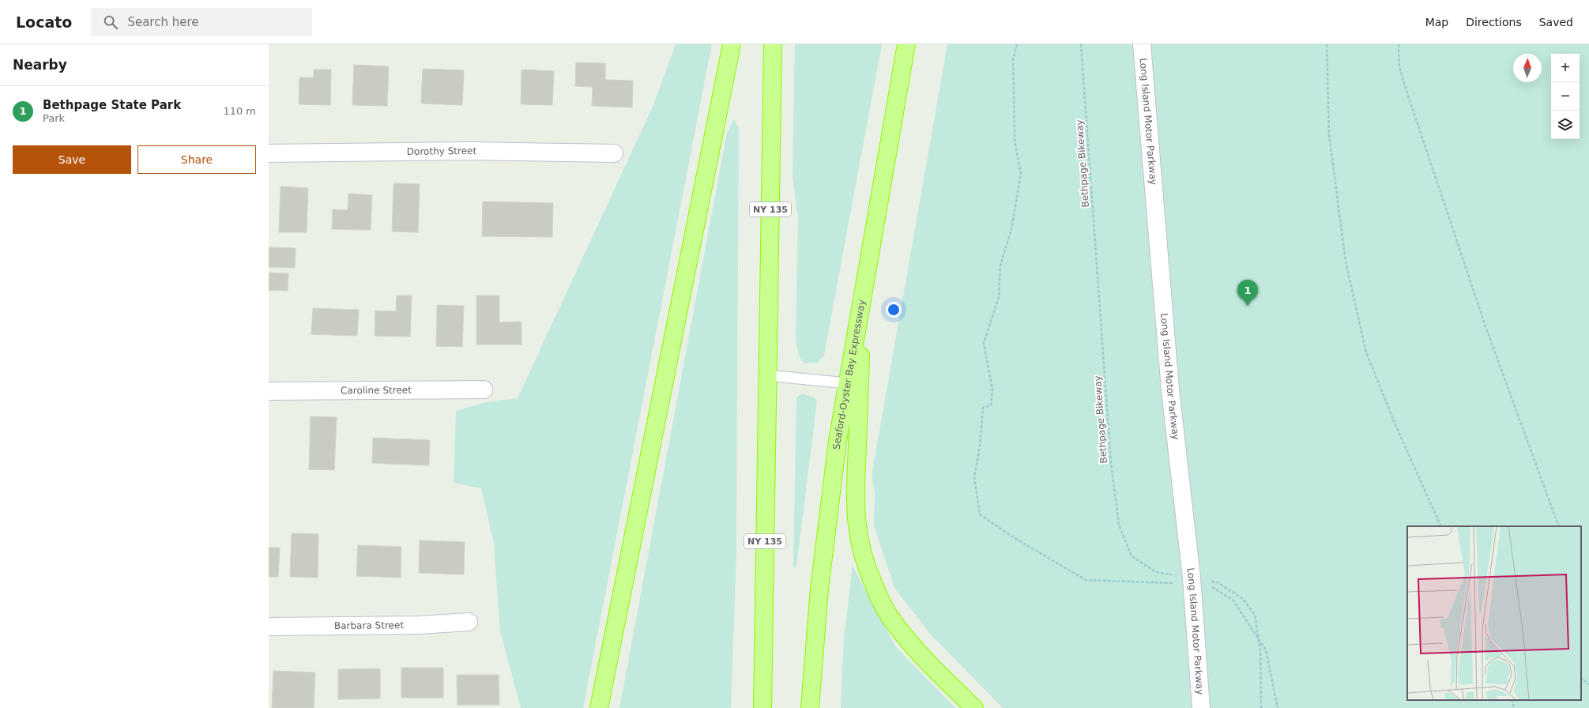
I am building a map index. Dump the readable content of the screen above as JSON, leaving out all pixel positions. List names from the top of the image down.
{
  "streets": {
    "highway": ["NY 135", "Seaford-Oyster Bay Expressway"],
    "street": [
      "Long Island Motor Parkway",
      "Dorothy Street",
      "Caroline Street",
      "Barbara Street"
    ],
    "path": ["Bethpage Bikeway"]
  },
  "crossings": [
    ["Long Island Motor Parkway", "Bethpage Bikeway"]
  ],
  "north": "top",
  "page": {
    "header": "Locato",
    "search": "Search here",
    "nav": ["Map", "Directions", "Saved"],
    "heading": "Nearby",
    "map_buttons": ["+", "−"],
    "list": [
      {
        "mark": "1",
        "name": "Bethpage State Park",
        "note": "Park",
        "value": "110 m"
      }
    ],
    "buttons": ["Save", "Share"],
    "pins": "1"
  }
}
